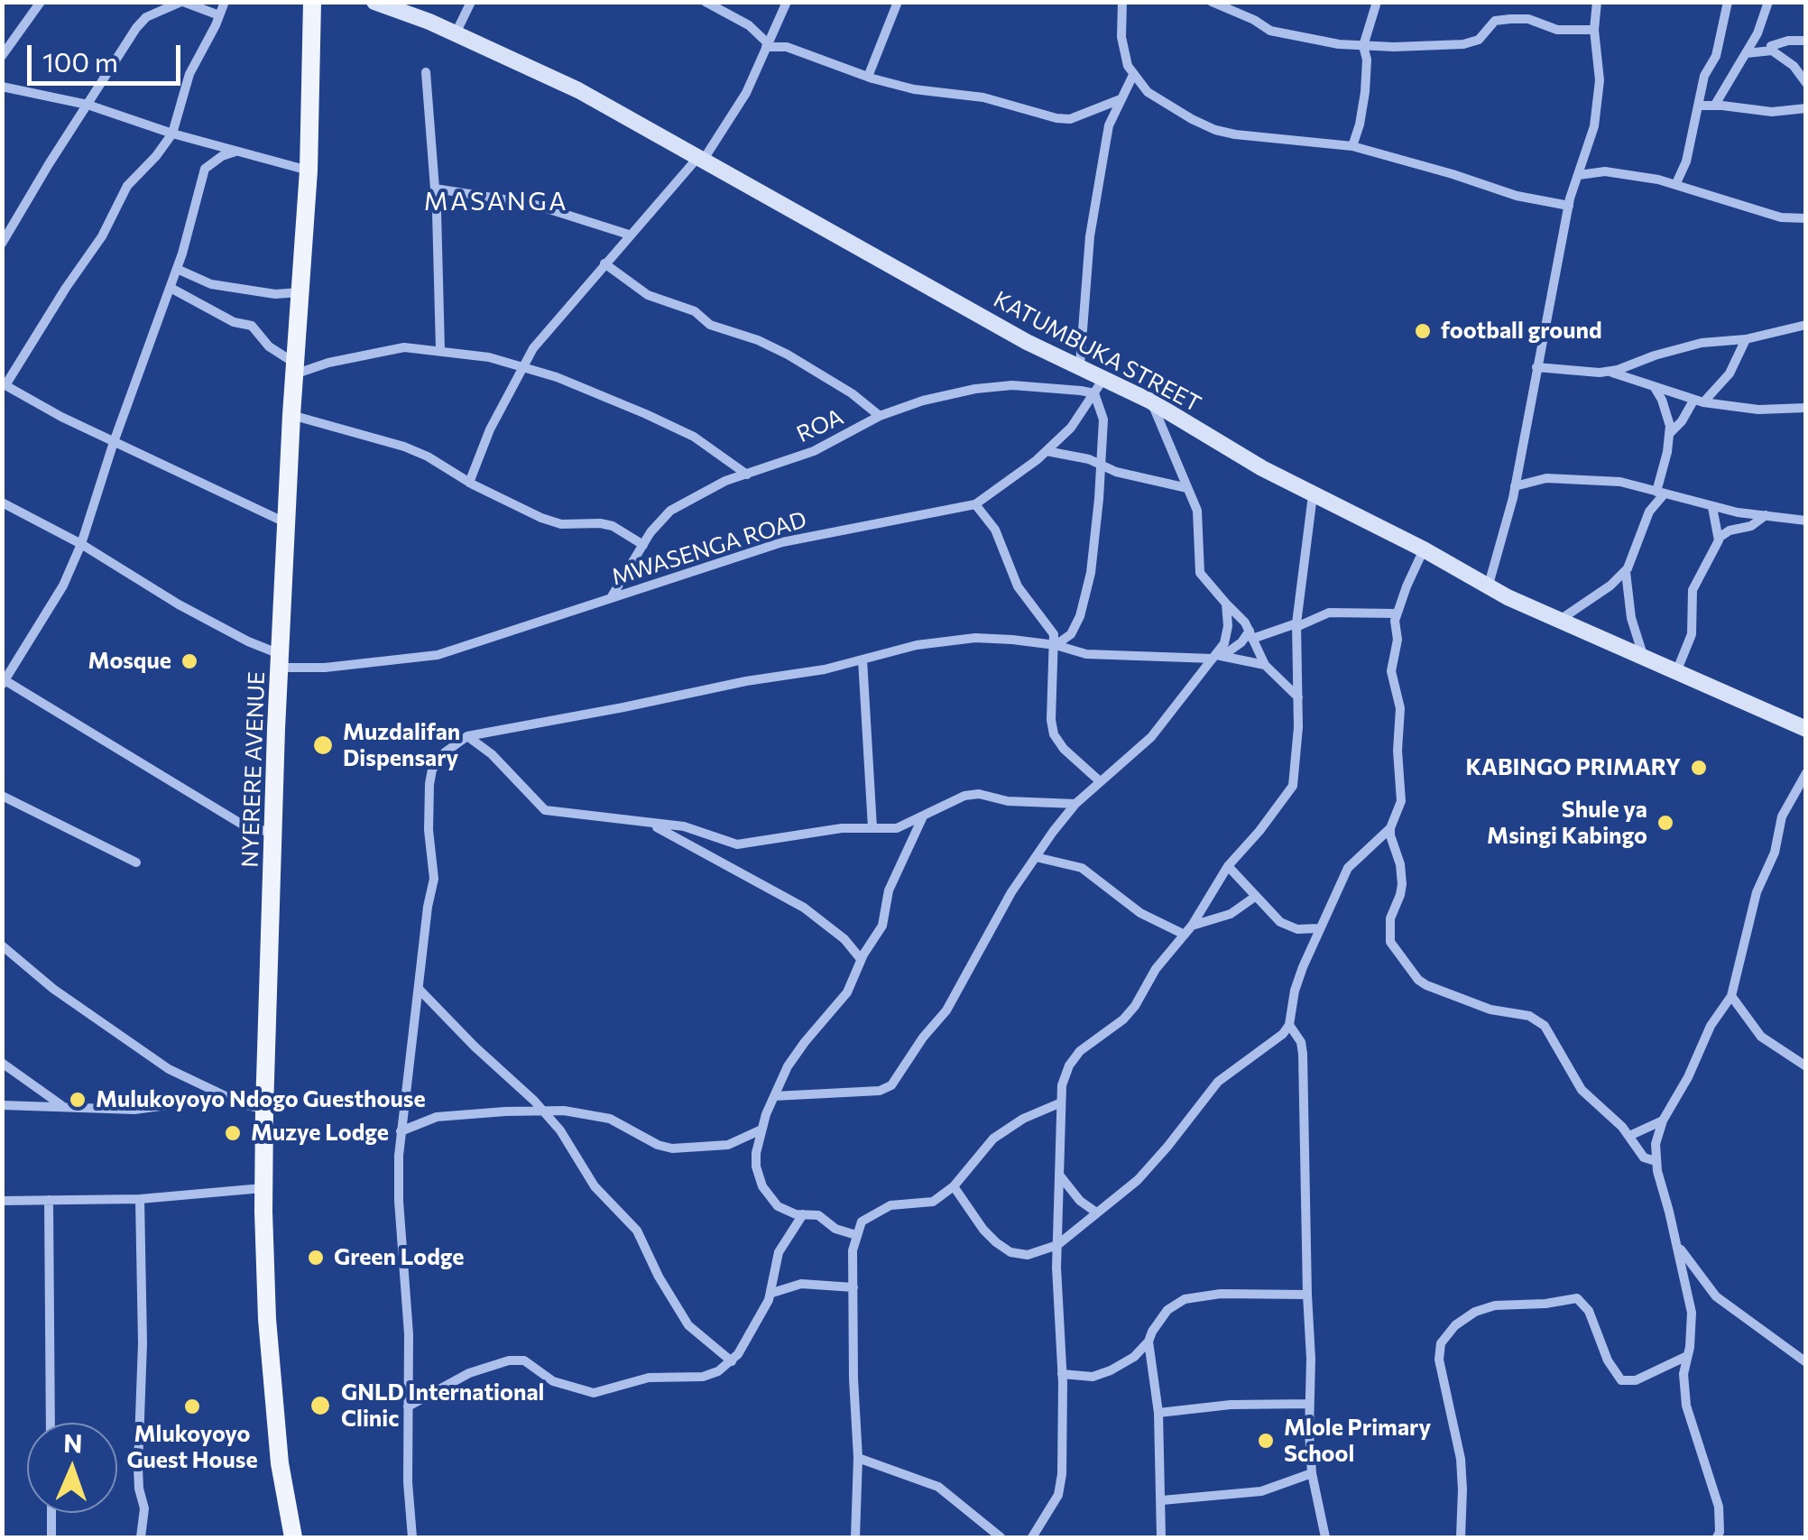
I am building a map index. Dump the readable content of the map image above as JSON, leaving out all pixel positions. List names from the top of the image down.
{
  "streets": {
    "main road": ["KATUMBUKA STREET", "NYERERE AVENUE"],
    "street": ["ROA", "MWASENGA ROAD"]
  },
  "crossings": [
    ["KATUMBUKA STREET", "ROA"],
    ["KATUMBUKA STREET", "MWASENGA ROAD"],
    ["ROA", "MWASENGA ROAD"],
    ["MWASENGA ROAD", "NYERERE AVENUE"]
  ],
  "districts": ["MASANGA"],
  "places": [
    "football ground",
    "Mosque",
    "Muzdalifan Dispensary",
    "KABINGO PRIMARY",
    "Shule ya Msingi Kabingo",
    "Mulukoyoyo Ndogo Guesthouse",
    "Muzye Lodge",
    "Green Lodge",
    "GNLD International Clinic",
    "Mlukoyoyo Guest House",
    "Mlole Primary School"
  ],
  "scale_bar": "100 m",
  "north": "top"
}
